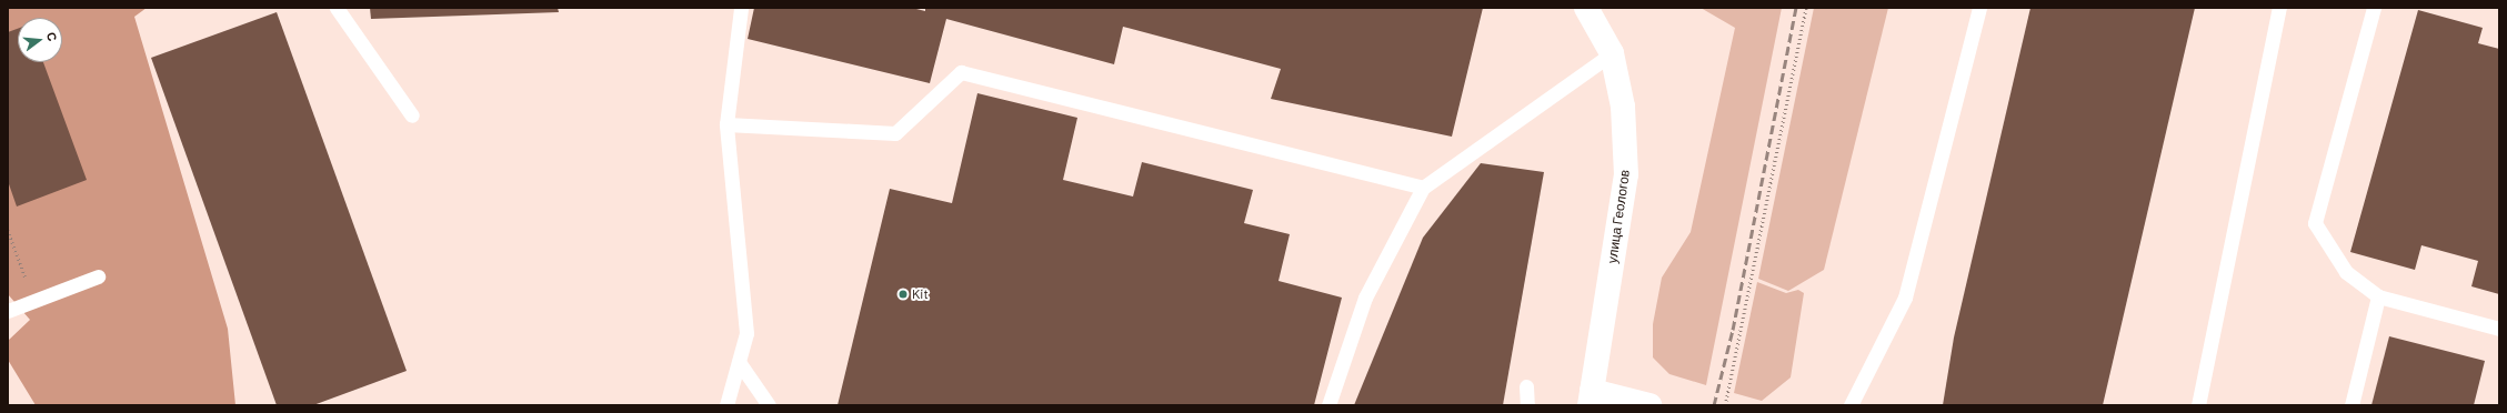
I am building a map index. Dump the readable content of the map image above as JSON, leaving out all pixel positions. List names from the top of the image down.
{
  "streets": {
    "street": ["улица Геологов"]
  },
  "places": ["Kit"],
  "north": "right"
}
